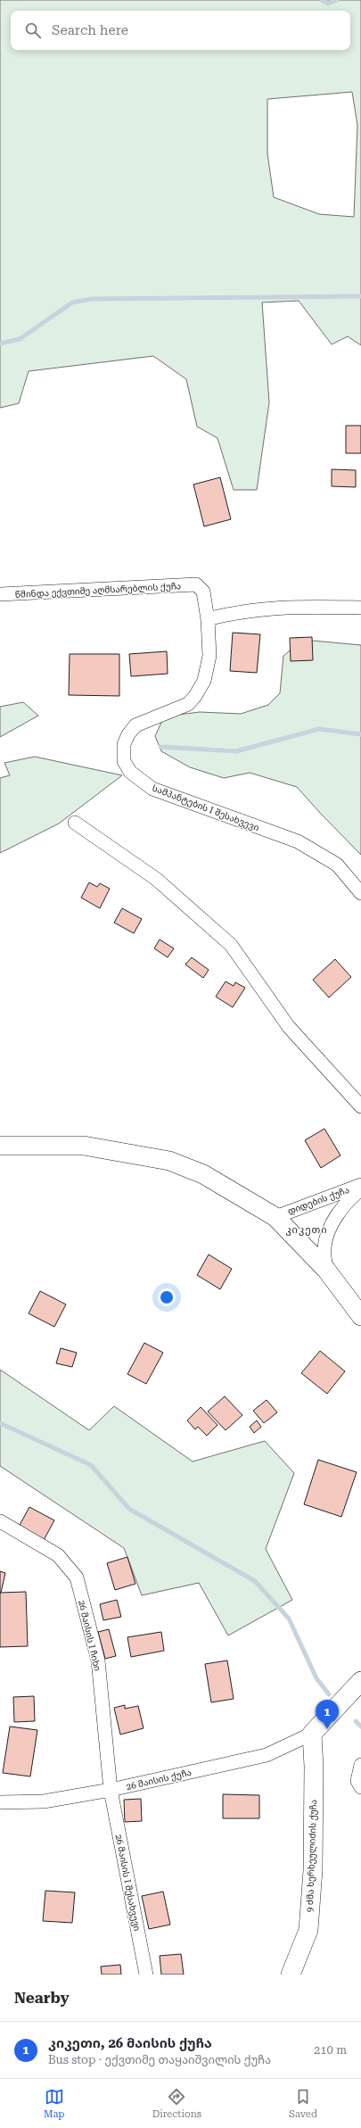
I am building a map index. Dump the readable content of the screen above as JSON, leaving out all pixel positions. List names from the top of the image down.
{
  "streets": {
    "street": [
      "წმინდა ექვთიმე აღმსარებლის ქუჩა",
      "სამპანტების I შესახვევი",
      "დიდების ქუჩა",
      "26 მაისის I ჩიხი",
      "26 მაისის ქუჩა",
      "9 ძმა ხერხეულიძის ქუჩა",
      "26 მაისის I შესახვევი"
    ]
  },
  "crossings": [
    ["წმინდა ექვთიმე აღმსარებლის ქუჩა", "სამპანტების I შესახვევი"],
    ["26 მაისის I ჩიხი", "26 მაისის ქუჩა"],
    ["26 მაისის I ჩიხი", "26 მაისის I შესახვევი"],
    ["26 მაისის ქუჩა", "9 ძმა ხერხეულიძის ქუჩა"],
    ["26 მაისის ქუჩა", "26 მაისის I შესახვევი"]
  ],
  "districts": ["კიკეთი"],
  "page": {
    "search": "Search here",
    "pins": "1",
    "heading": "Nearby",
    "list": [
      {
        "mark": "1",
        "name": "კიკეთი, 26 მაისის ქუჩა",
        "note": "Bus stop · ექვთიმე თაყაიშვილის ქუჩა",
        "value": "210 m"
      }
    ],
    "nav": ["Map", "Directions", "Saved"]
  }
}
